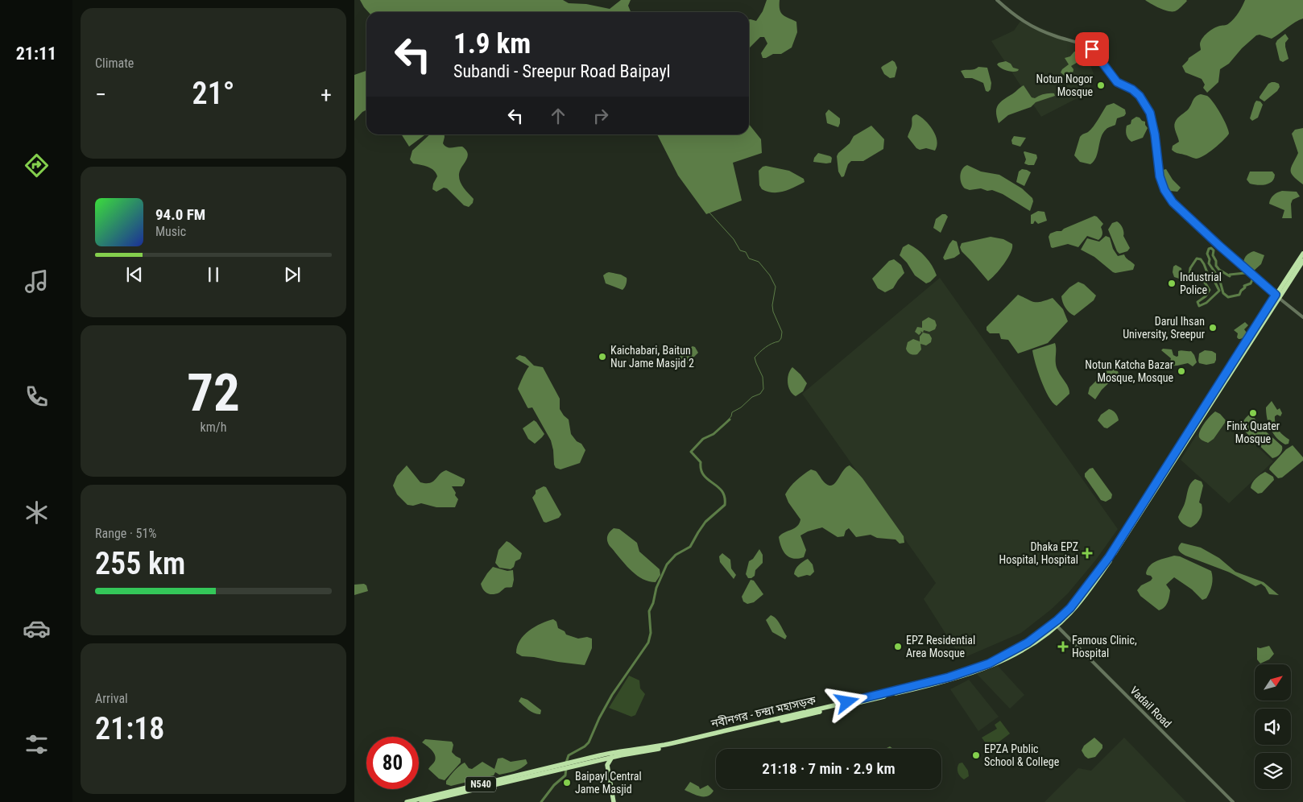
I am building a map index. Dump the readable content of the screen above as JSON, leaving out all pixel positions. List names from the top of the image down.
{
  "streets": {
    "highway": ["নবীনগর - চন্দ্রা মহাসড়ক", "N540"],
    "street": ["Vadail Road"]
  },
  "crossings": [
    ["Vadail Road", "নবীনগর - চন্দ্রা মহাসড়ক"]
  ],
  "places": {
    "other": [
      "Notun Nogor Mosque",
      "Industrial Police",
      "Darul Ihsan University, Sreepur",
      "Kaichabari, Baitun Nur Jame Masjid 2",
      "Notun Katcha Bazar Mosque, Mosque",
      "Finix Quater Mosque",
      "EPZ Residential Area Mosque",
      "EPZA Public School & College",
      "Baipayl Central Jame Masjid"
    ],
    "health": ["Dhaka EPZ Hospital, Hospital", "Famous Clinic, Hospital"]
  },
  "north": "top right",
  "page": {
    "tabs": "21:11",
    "tile": [
      "Climate",
      ["72", "km/h"],
      ["Range · 51%", "255 km"],
      ["Arrival", "21:18"]
    ],
    "turn": ["1.9 km", "Subandi - Sreepur Road Baipayl"],
    "heat": ["−", "21°", "+"],
    "song": ["94.0 FM", "Music"],
    "limit": "80",
    "trip": "21:18 · 7 min · 2.9 km"
  }
}
